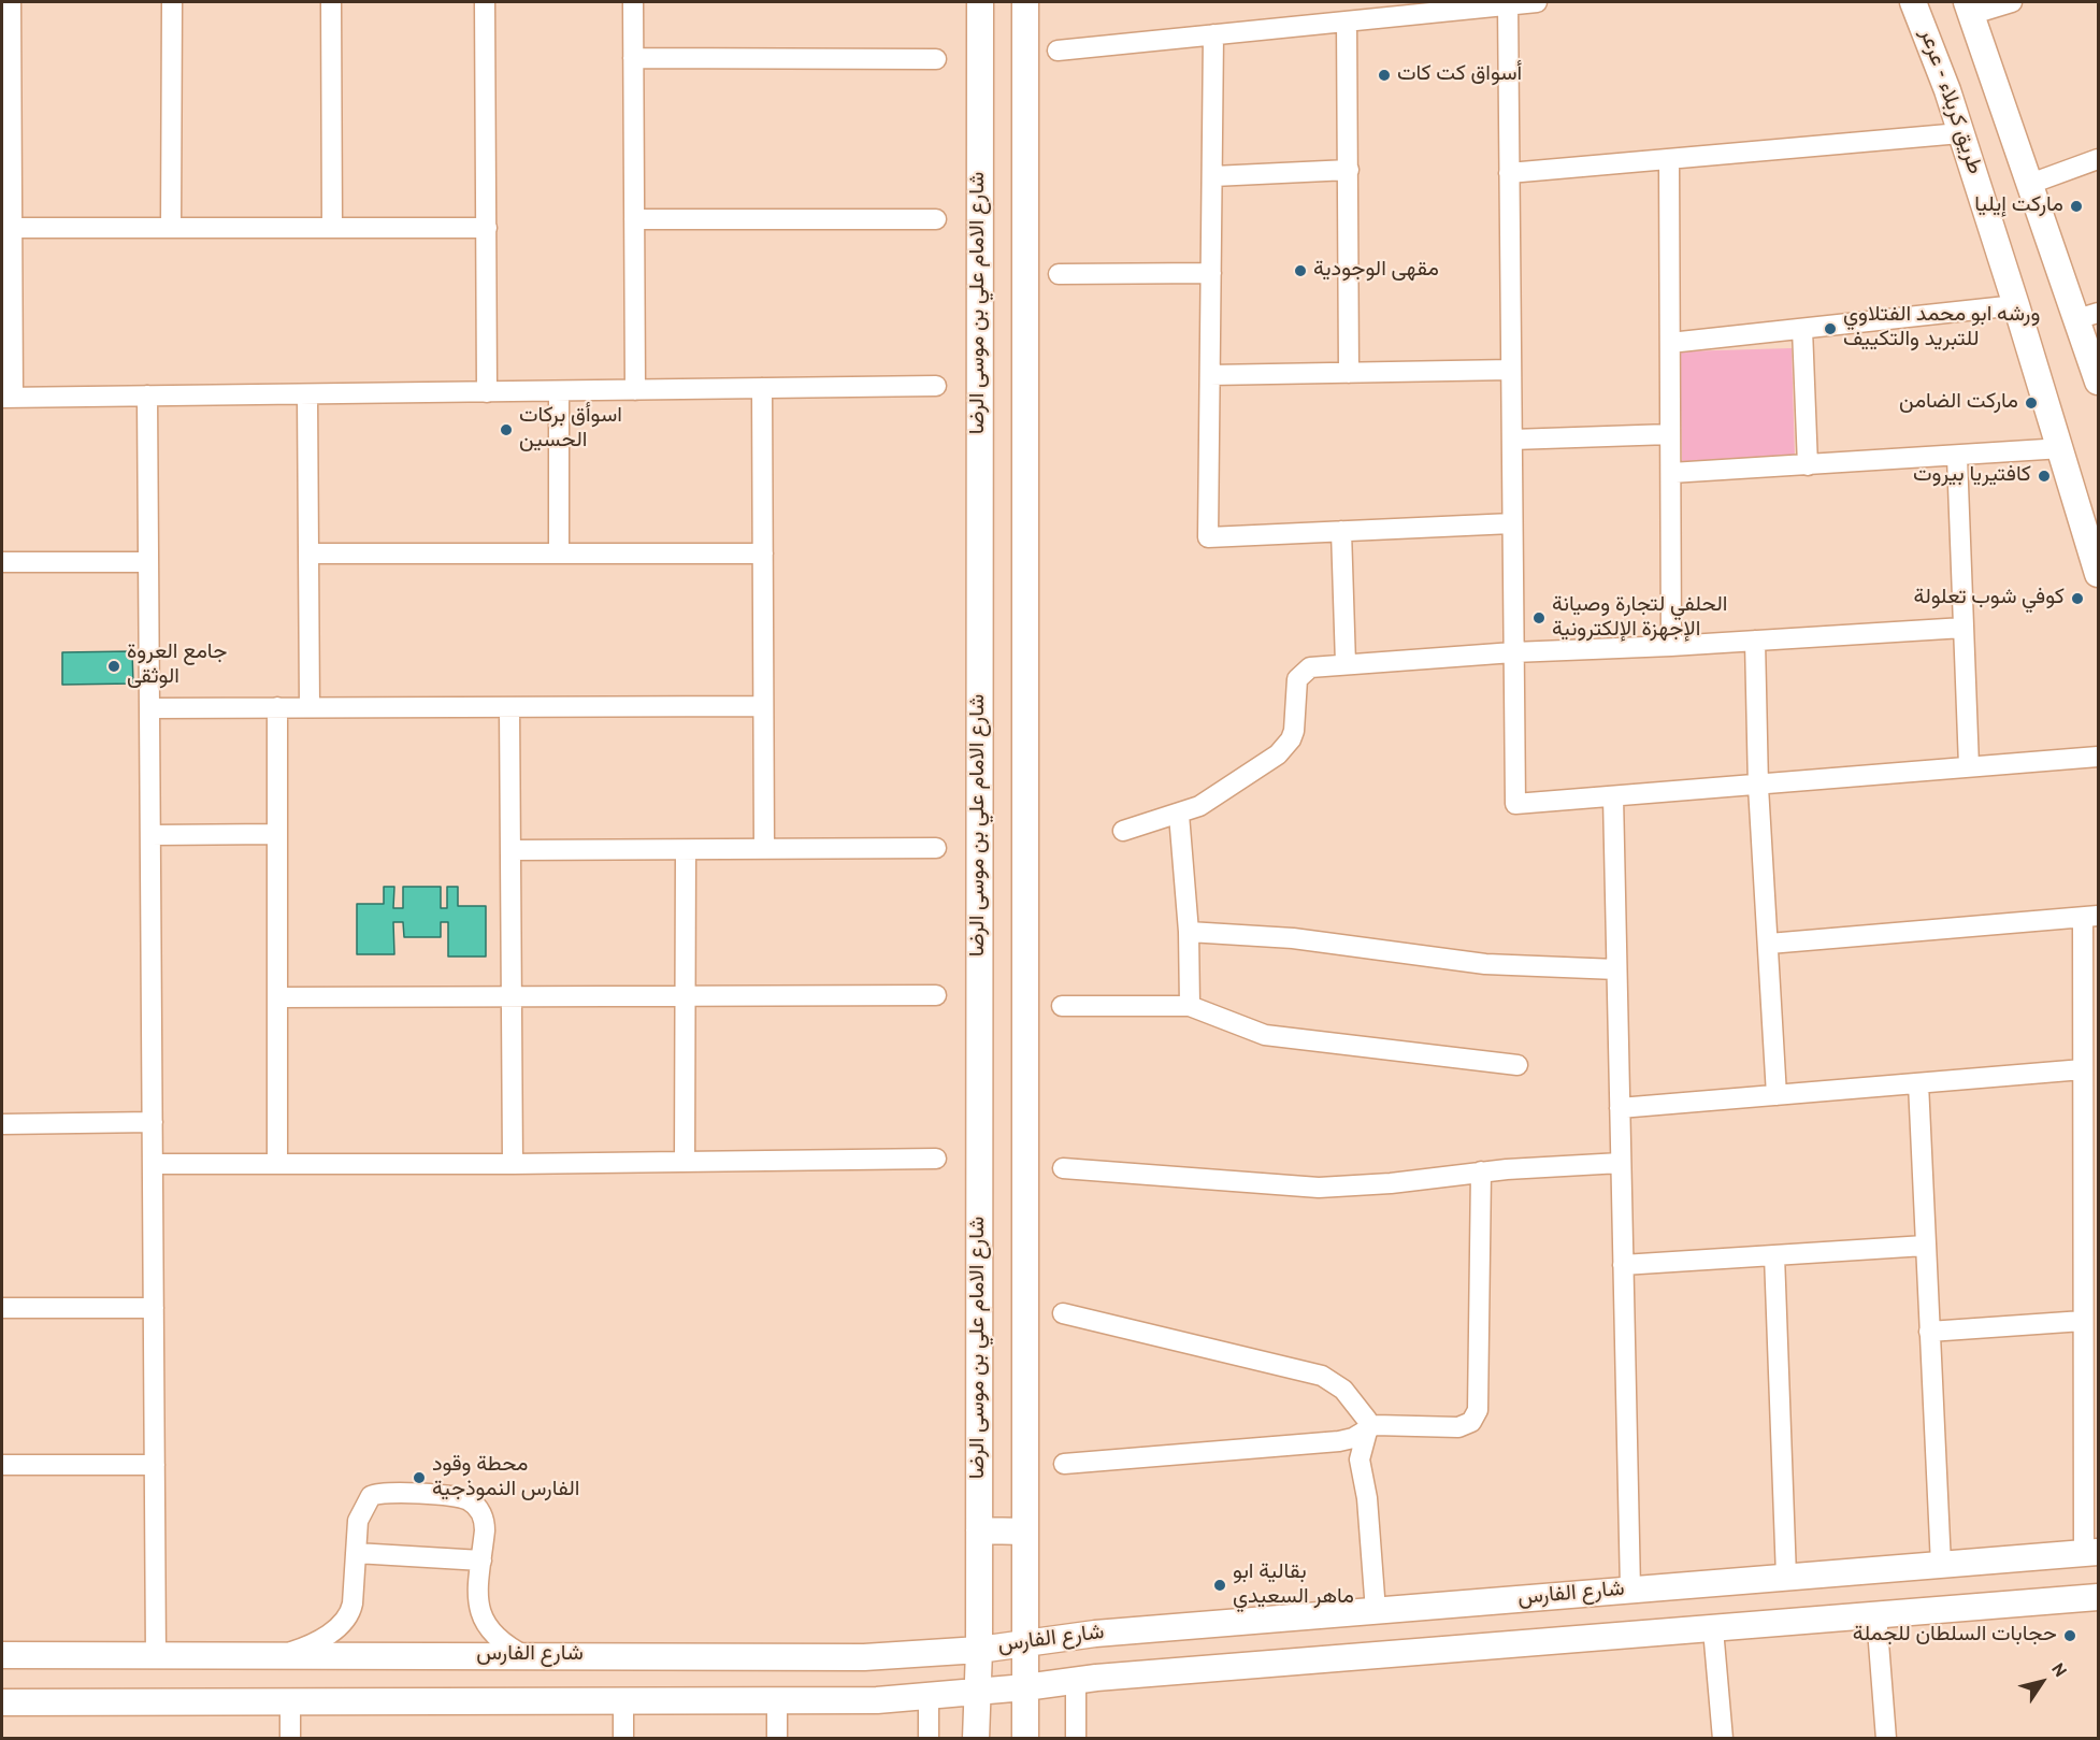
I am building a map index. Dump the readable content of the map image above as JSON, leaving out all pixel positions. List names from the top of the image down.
{
  "streets": {
    "main road": ["طريق كربلاء - عرعر", "شارع الامام علي بن موسى الرضا", "شارع الفارس"]
  },
  "crossings": [
    ["شارع الامام علي بن موسى الرضا", "شارع الفارس"]
  ],
  "places": [
    "أسواق كت كات",
    "ماركت إيليا",
    "مقهى الوجودية",
    "ورشه ابو محمد الفتلاوي للتبريد والتكييف",
    "ماركت الضامن",
    "اسوأق بركات الحسين",
    "كافتيريا بيروت",
    "كوفي شوب تعلولة",
    "الحلفي لتجارة وصيانة الإجهزة الإلكترونية",
    "جامع العروة الوثقى",
    "محطة وقود الفارس النموذجية",
    "بقالية ابو ماهر السعيدي",
    "حجابات السلطان للجملة"
  ],
  "north": "top right"
}
